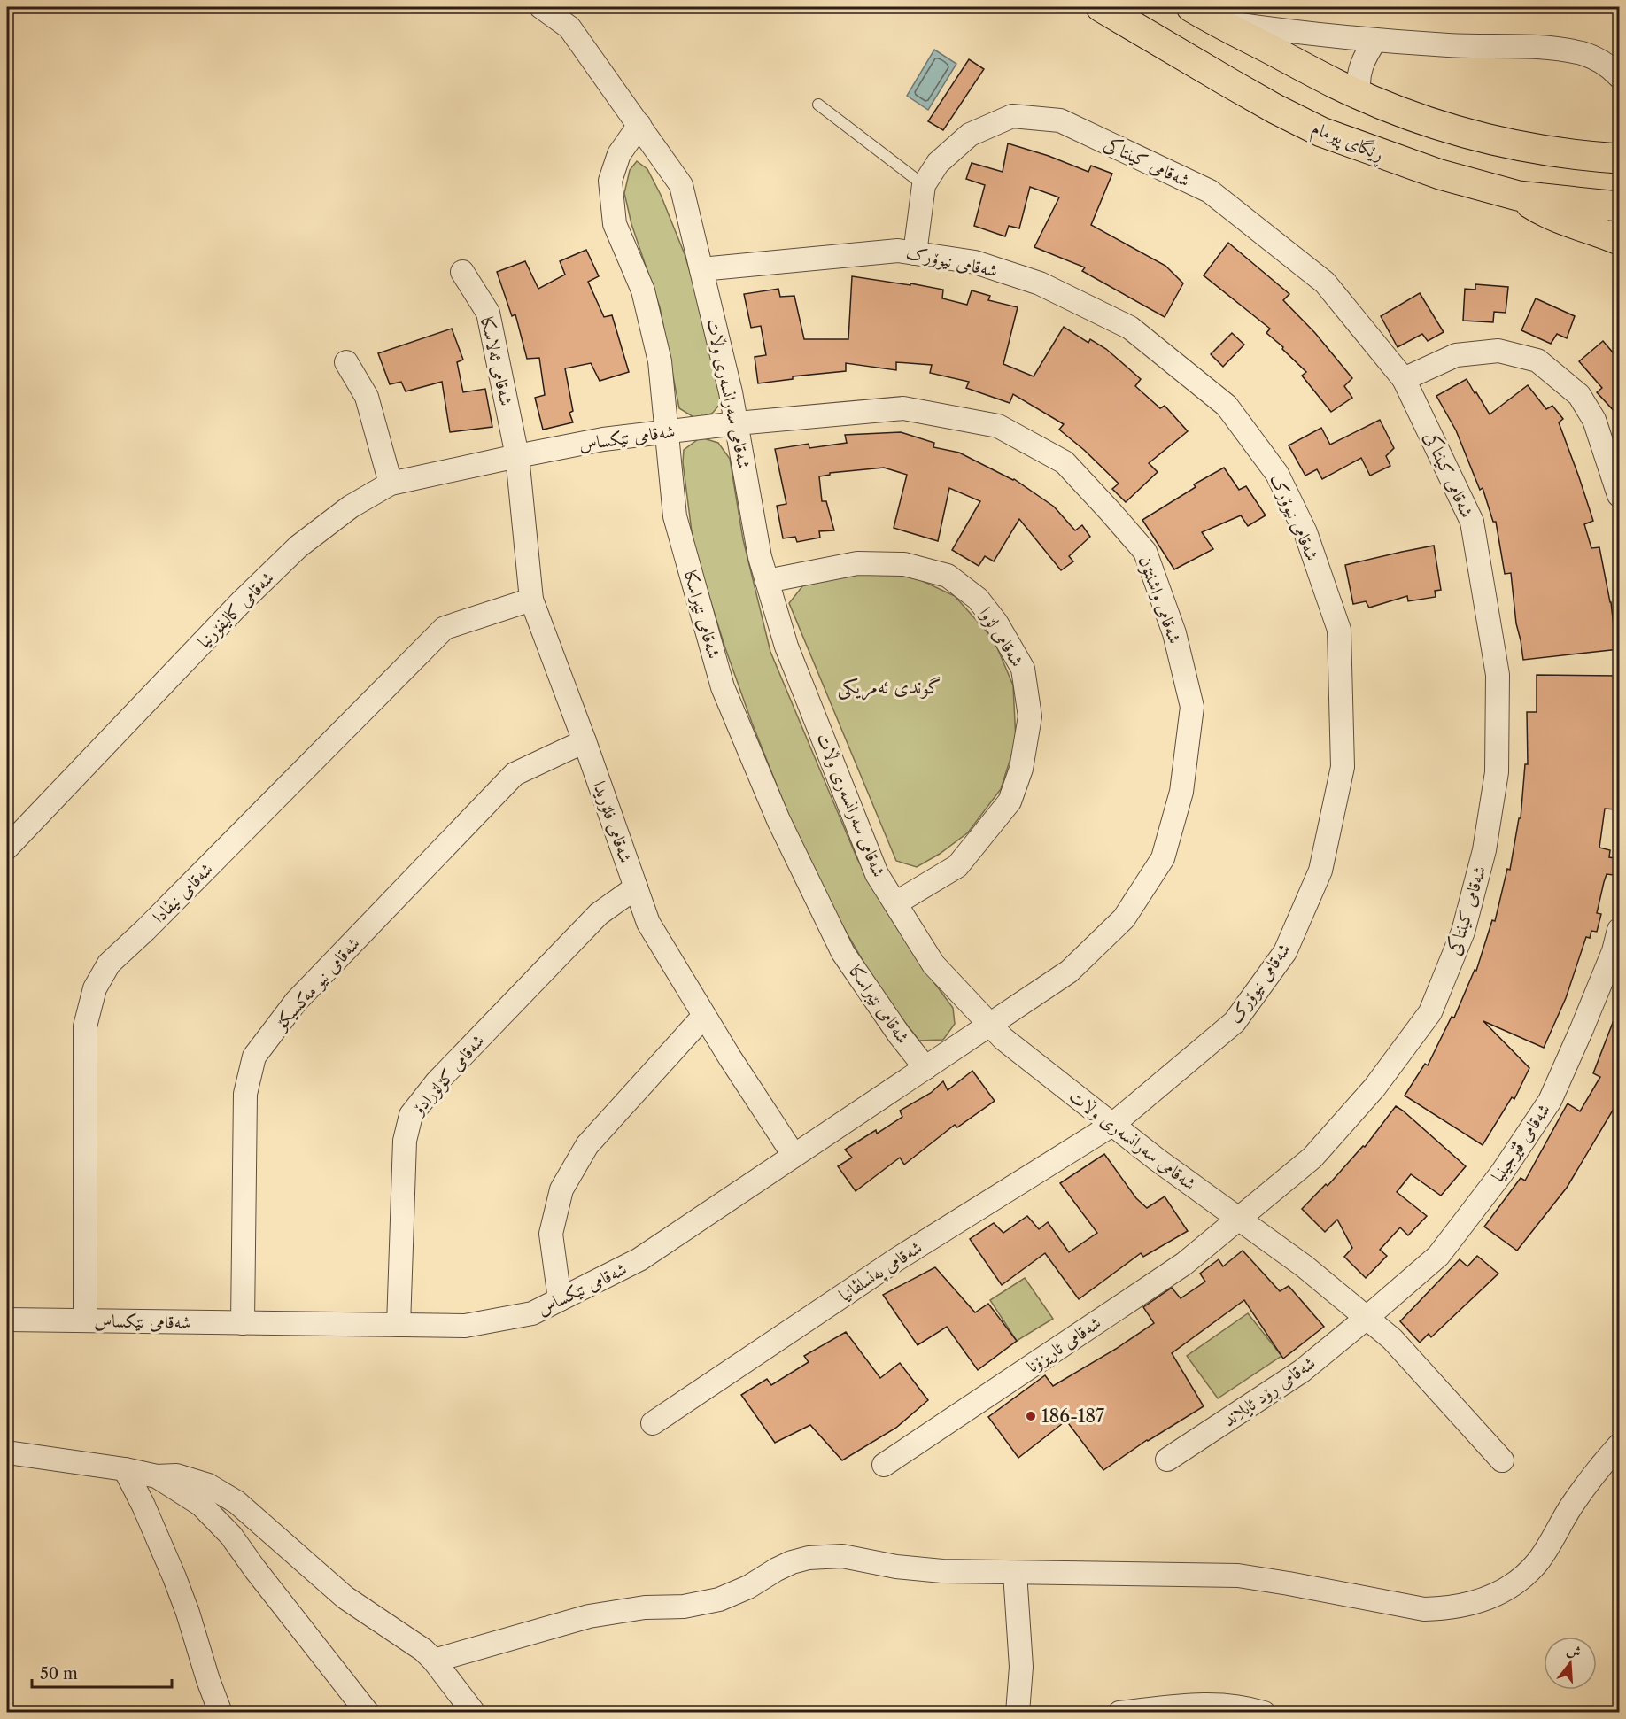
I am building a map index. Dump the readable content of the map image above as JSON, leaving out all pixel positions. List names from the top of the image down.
{
  "streets": {
    "highway": ["ڕێگای پیرمام"],
    "street": [
      "شەقامی کینتاکی",
      "شەقامی نیوۆرک",
      "شەقامی ئەلاسکا",
      "شەقامی سەرانسەری وڵات",
      "شەقامی تێکساس",
      "شەقامی واشنتۆن",
      "شەقامی کالیفۆرنیا",
      "شەقامی نێبراسکا",
      "شەقامی لۆوا",
      "شەقامی فلۆریدا",
      "شەقامی نیڤادا",
      "شەقامی نیو مەکسیکۆ",
      "شەقامی کۆلۆرادۆ",
      "شەقامی ڤێرجینیا",
      "شەقامی پەنسلڤانیا",
      "شەقامی ئاریزۆنا",
      "شەقامی ڕۆد ئایلاند"
    ]
  },
  "crossings": [
    ["شەقامی کینتاکی", "شەقامی نیوۆرک"],
    ["شەقامی کینتاکی", "شەقامی سەرانسەری وڵات"],
    ["شەقامی کینتاکی", "شەقامی ئاریزۆنا"],
    ["شەقامی نیوۆرک", "شەقامی سەرانسەری وڵات"],
    ["شەقامی نیوۆرک", "شەقامی پەنسلڤانیا"],
    ["شەقامی ئەلاسکا", "شەقامی تێکساس"],
    ["شەقامی ئەلاسکا", "شەقامی کالیفۆرنیا"],
    ["شەقامی ئەلاسکا", "شەقامی فلۆریدا"],
    ["شەقامی سەرانسەری وڵات", "شەقامی تێکساس"],
    ["شەقامی سەرانسەری وڵات", "شەقامی واشنتۆن"],
    ["شەقامی سەرانسەری وڵات", "شەقامی نێبراسکا"],
    ["شەقامی سەرانسەری وڵات", "شەقامی لۆوا"],
    ["شەقامی سەرانسەری وڵات", "شەقامی ڤێرجینیا"],
    ["شەقامی سەرانسەری وڵات", "شەقامی پەنسلڤانیا"],
    ["شەقامی سەرانسەری وڵات", "شەقامی ئاریزۆنا"],
    ["شەقامی سەرانسەری وڵات", "شەقامی ڕۆد ئایلاند"],
    ["شەقامی تێکساس", "شەقامی واشنتۆن"],
    ["شەقامی تێکساس", "شەقامی کالیفۆرنیا"],
    ["شەقامی تێکساس", "شەقامی نێبراسکا"],
    ["شەقامی تێکساس", "شەقامی فلۆریدا"],
    ["شەقامی تێکساس", "شەقامی نیڤادا"],
    ["شەقامی تێکساس", "شەقامی نیو مەکسیکۆ"],
    ["شەقامی تێکساس", "شەقامی کۆلۆرادۆ"],
    ["شەقامی کالیفۆرنیا", "شەقامی فلۆریدا"],
    ["شەقامی فلۆریدا", "شەقامی نیڤادا"],
    ["شەقامی فلۆریدا", "شەقامی نیو مەکسیکۆ"],
    ["شەقامی فلۆریدا", "شەقامی کۆلۆرادۆ"],
    ["شەقامی ڤێرجینیا", "شەقامی ڕۆد ئایلاند"]
  ],
  "districts": ["گوندی ئەمریکی"],
  "places": ["186-187"],
  "scale_bar": "50 m",
  "north": "top"
}
